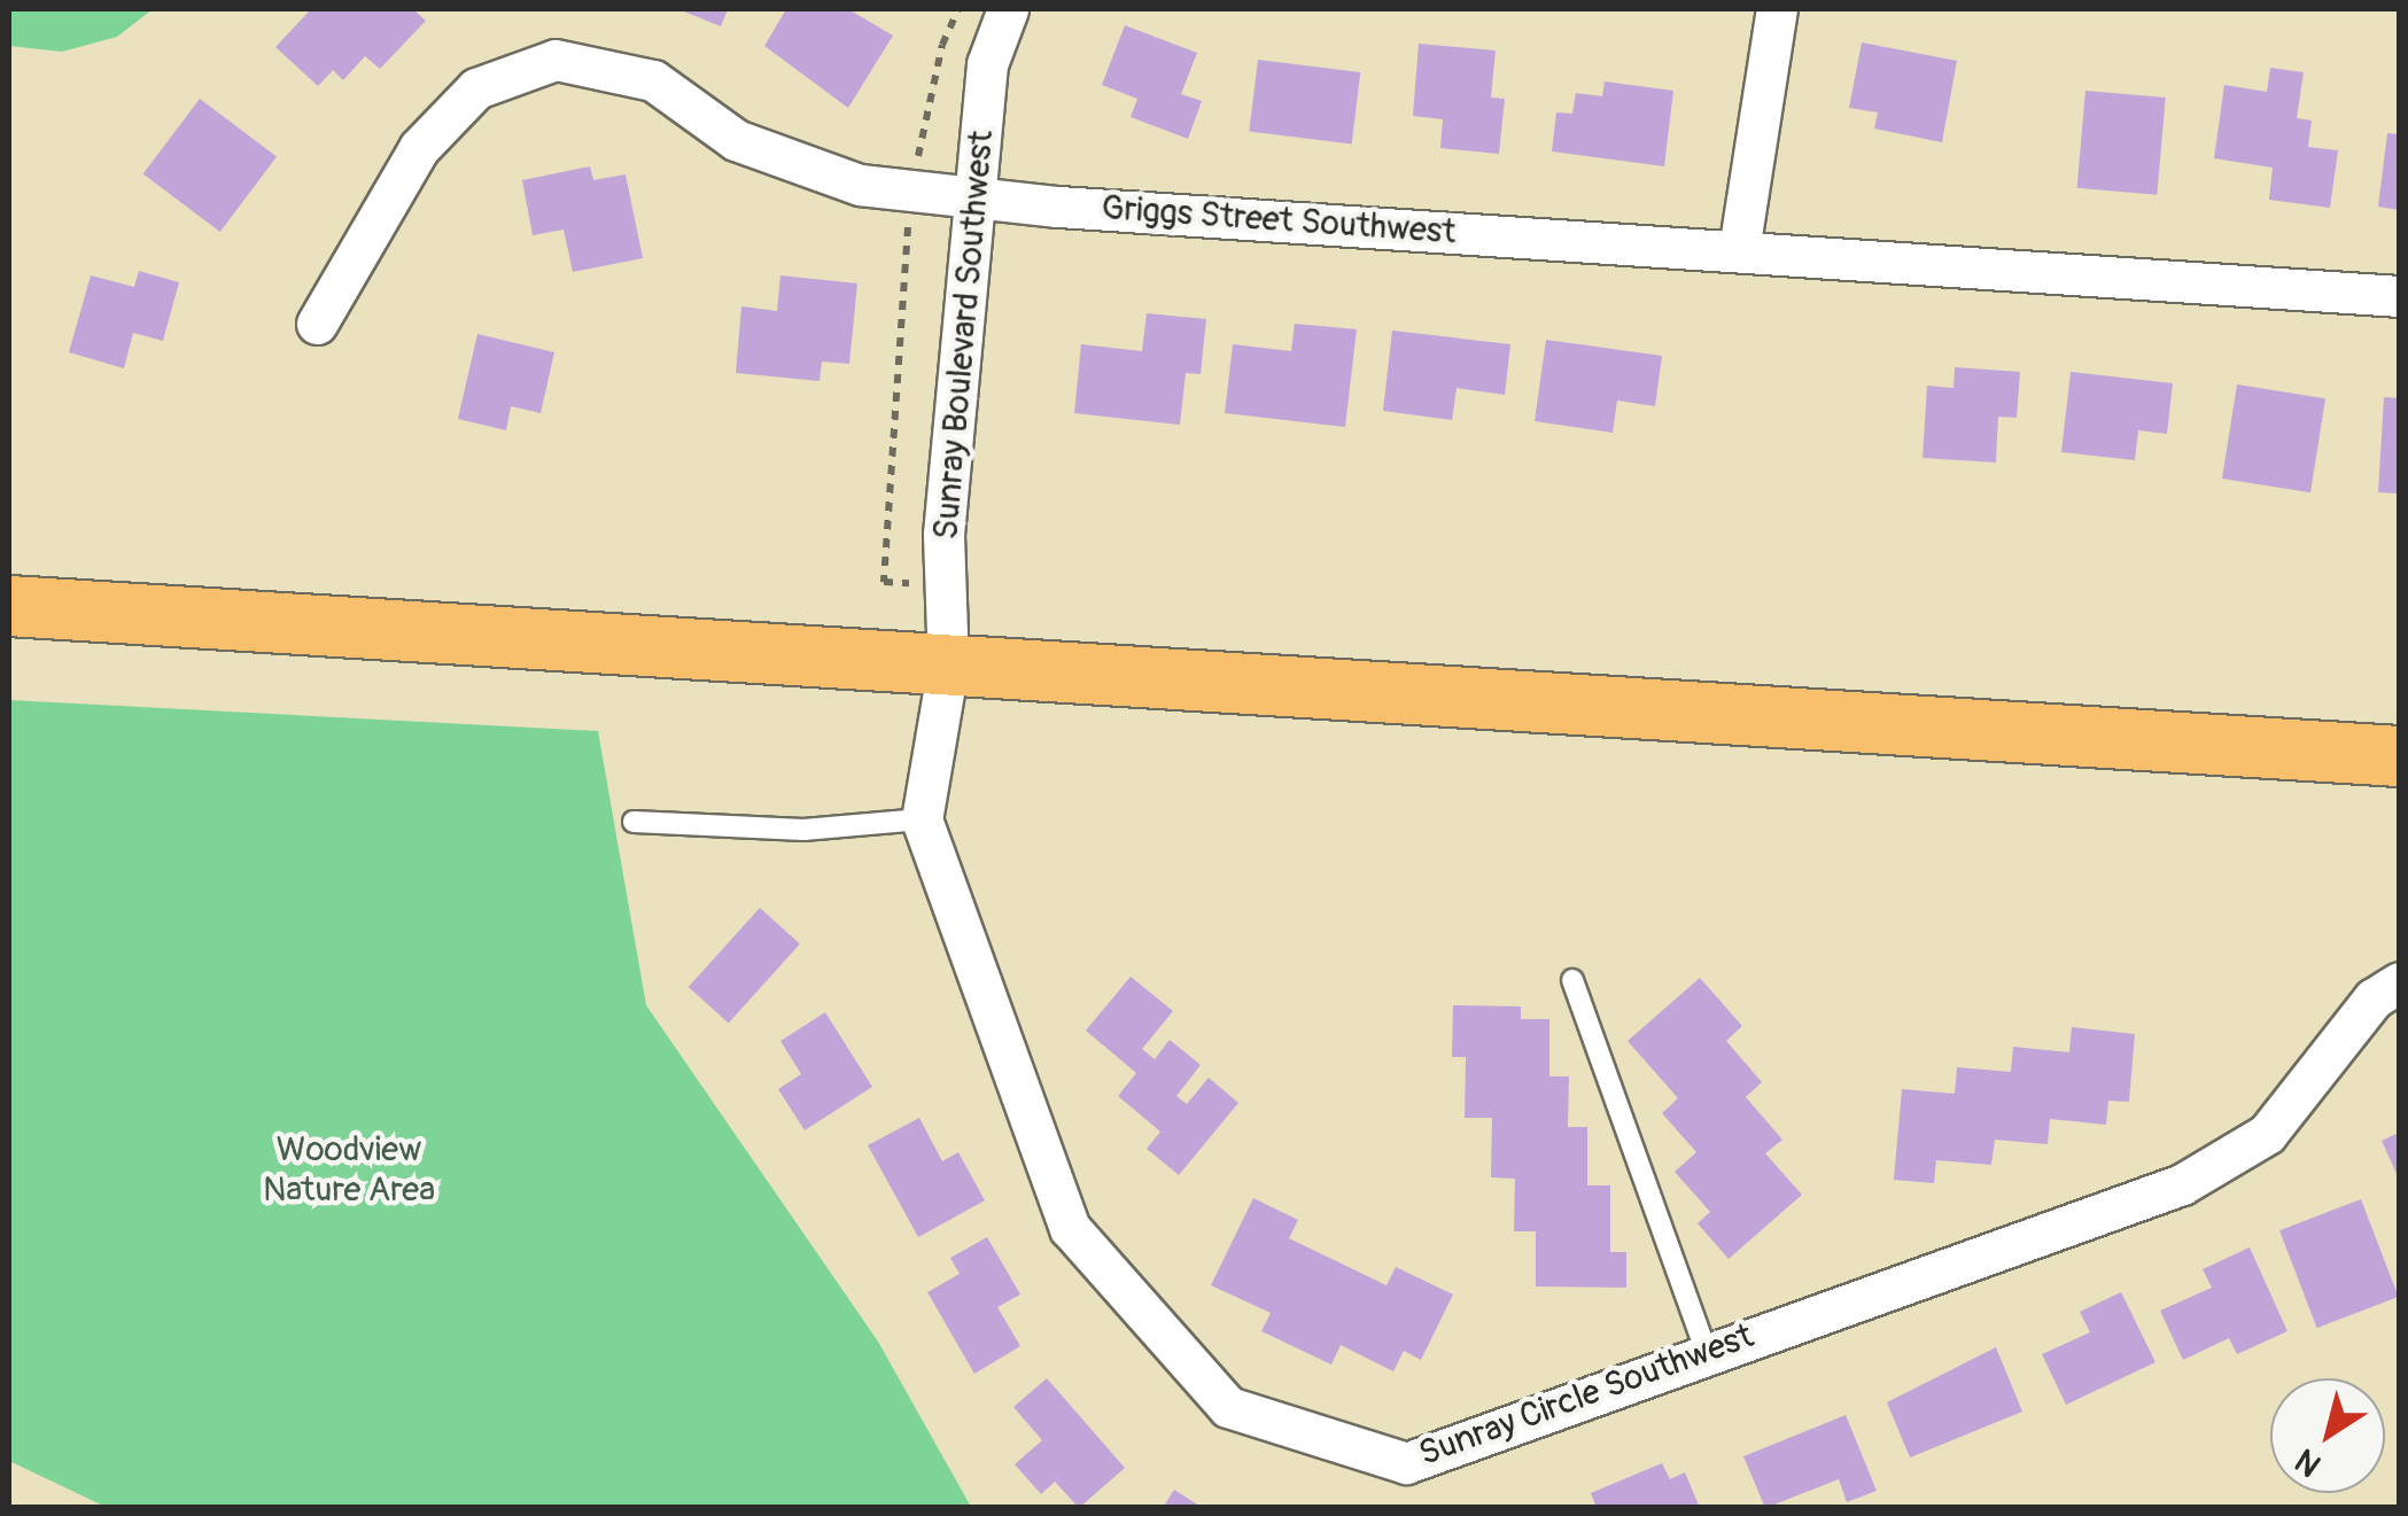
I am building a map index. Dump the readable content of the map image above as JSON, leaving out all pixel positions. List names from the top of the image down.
{
  "streets": {
    "street": ["Griggs Street Southwest", "Sunray Boulevard Southwest", "Sunray Circle Southwest"]
  },
  "crossings": [
    ["Griggs Street Southwest", "Sunray Boulevard Southwest"],
    ["Sunray Boulevard Southwest", "Sunray Circle Southwest"]
  ],
  "parks": ["Woodview Nature Area"],
  "north": "bottom left"
}
